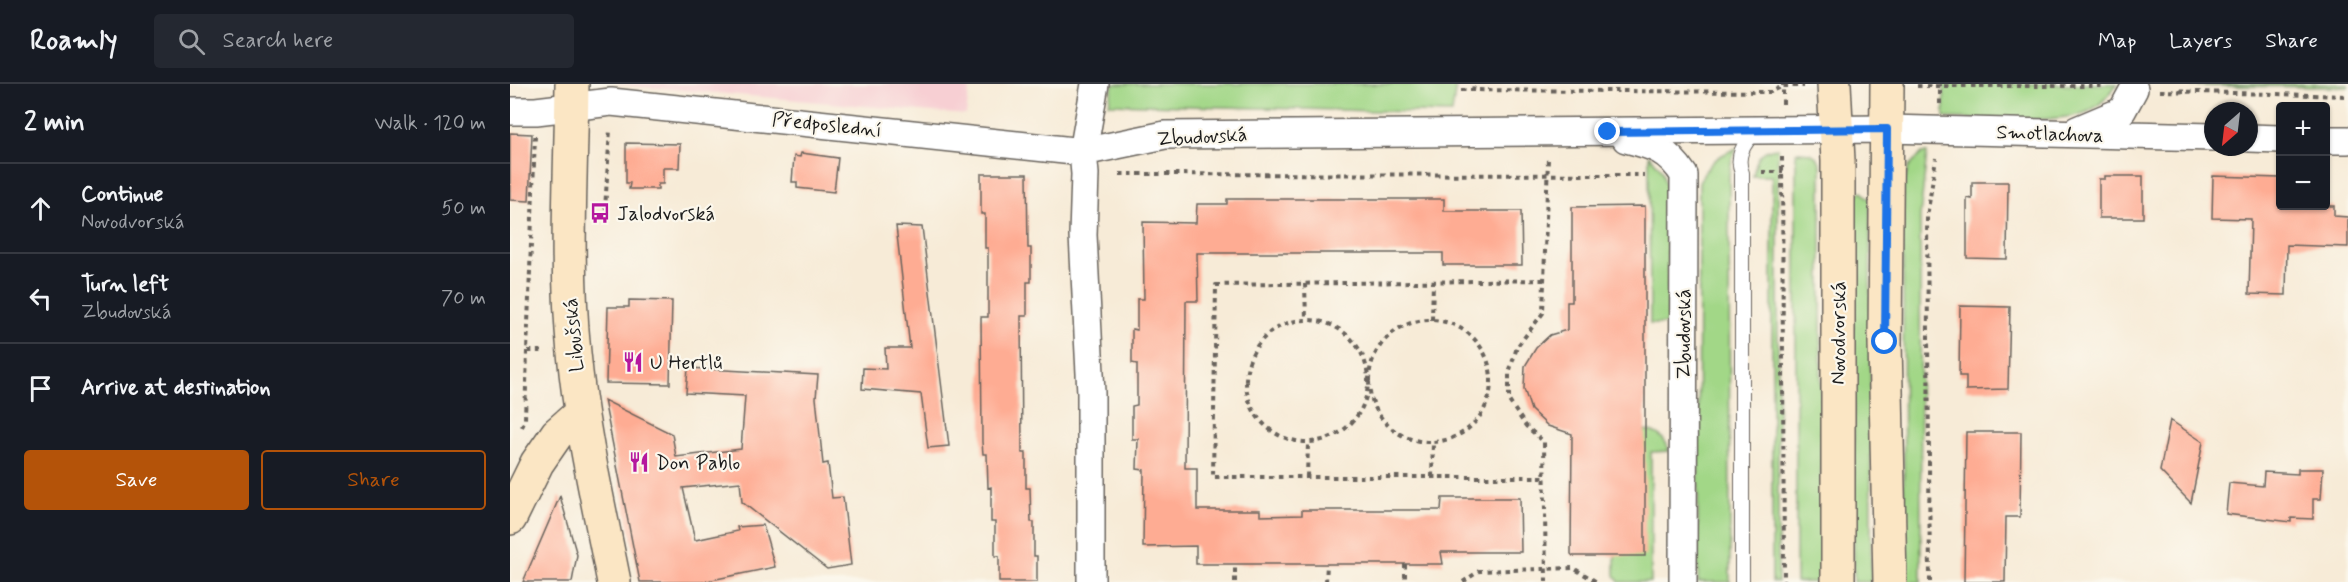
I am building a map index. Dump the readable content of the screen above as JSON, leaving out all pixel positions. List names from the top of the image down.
{
  "streets": {
    "main road": ["Novodvorská", "Libušská"],
    "street": ["Předposlední", "Smotlachova", "Zbudovská"]
  },
  "crossings": [
    ["Předposlední", "Zbudovská"],
    ["Předposlední", "Libušská"],
    ["Smotlachova", "Zbudovská"],
    ["Zbudovská", "Novodvorská"]
  ],
  "places": {
    "bus stop": ["Jalodvorská"],
    "restaurant": ["U Hertlů", "Don Pablo"]
  },
  "north": "bottom left",
  "page": {
    "header": "Roamly",
    "search": "Search here",
    "nav": ["Map", "Layers", "Share"],
    "heading": ["2 min", "Walk · 120 m"],
    "map_buttons": ["+", "−"],
    "list": [
      ["Continue", "Novodvorská", "50 m"],
      ["Turn left", "Zbudovská", "70 m"],
      "Arrive at destination"
    ],
    "buttons": ["Save", "Share"]
  }
}
